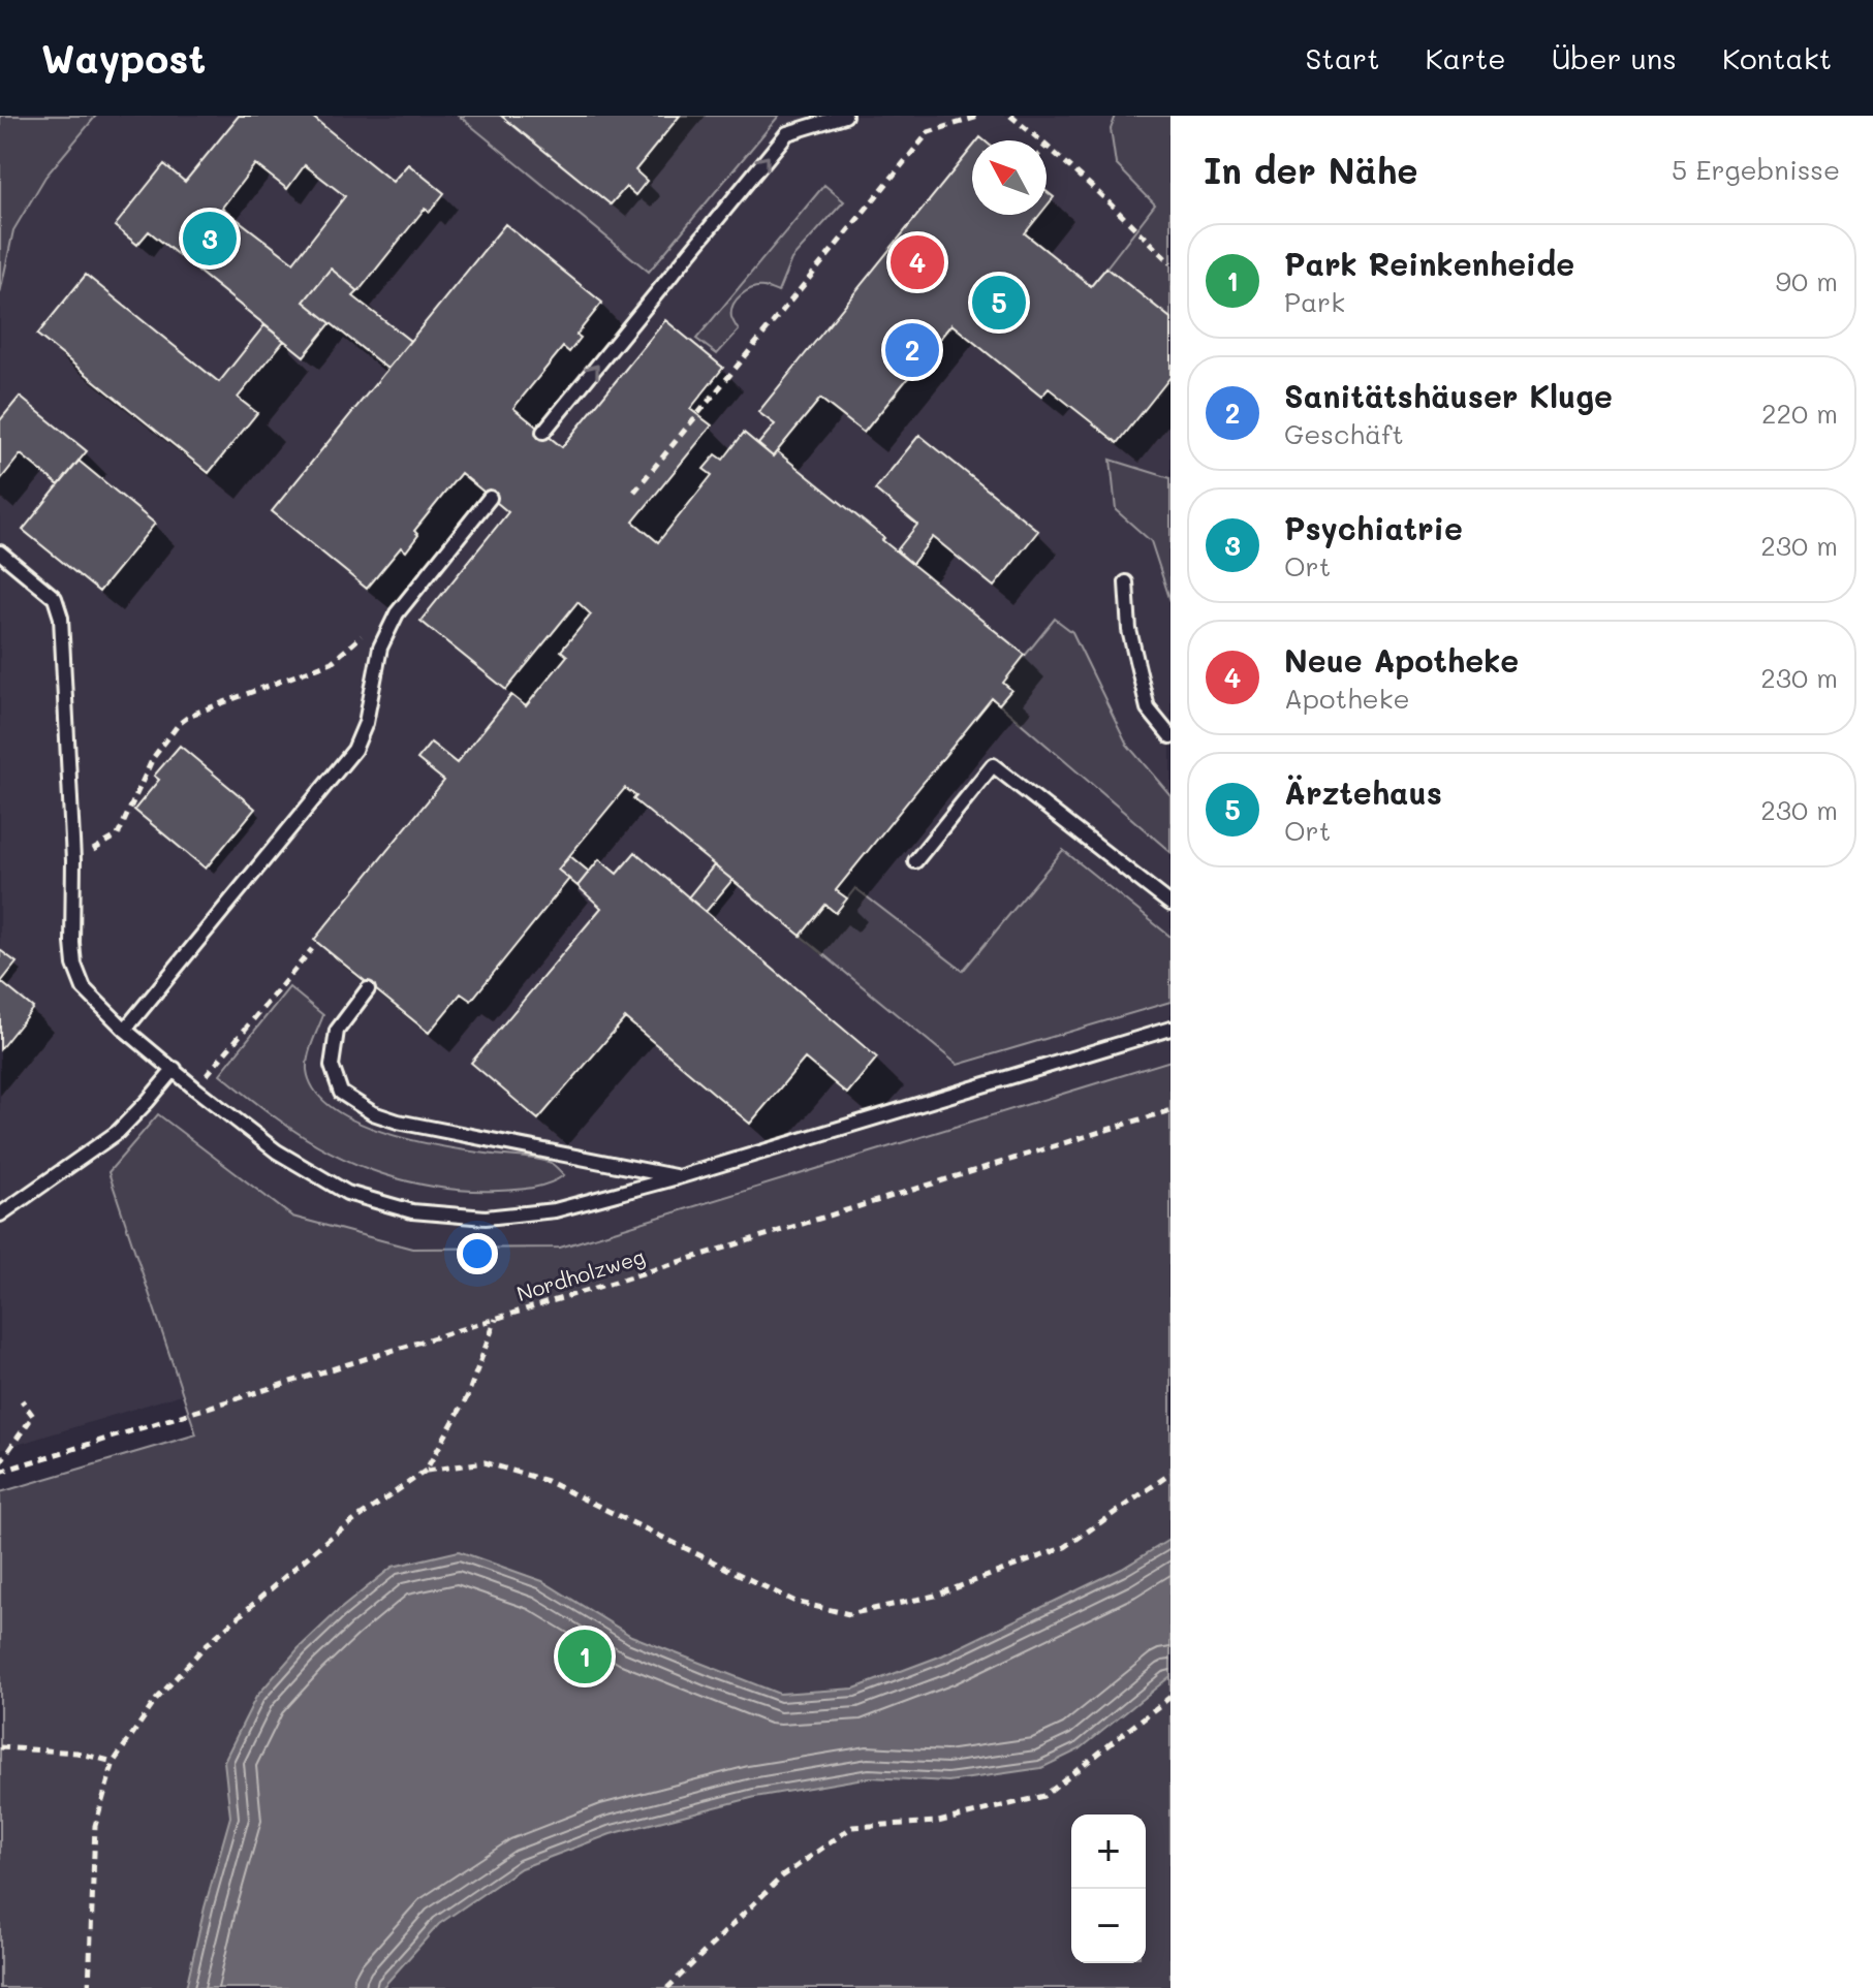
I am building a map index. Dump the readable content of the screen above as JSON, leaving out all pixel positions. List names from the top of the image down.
{
  "streets": {
    "path": ["Nordholzweg"]
  },
  "north": "top left",
  "page": {
    "header": "Waypost",
    "nav": [
      "Start",
      "Karte",
      "Über uns",
      "Kontakt"
    ],
    "heading": ["In der Nähe", "5 Ergebnisse"],
    "pins": [
      "3",
      "4",
      "5",
      "2",
      "1"
    ],
    "list": [
      {
        "mark": "1",
        "name": "Park Reinkenheide",
        "note": "Park",
        "value": "90 m"
      },
      {
        "mark": "2",
        "name": "Sanitätshäuser Kluge",
        "note": "Geschäft",
        "value": "220 m"
      },
      {
        "mark": "3",
        "name": "Psychiatrie",
        "note": "Ort",
        "value": "230 m"
      },
      {
        "mark": "4",
        "name": "Neue Apotheke",
        "note": "Apotheke",
        "value": "230 m"
      },
      {
        "mark": "5",
        "name": "Ärztehaus",
        "note": "Ort",
        "value": "230 m"
      }
    ],
    "map_buttons": ["+", "−"]
  }
}
